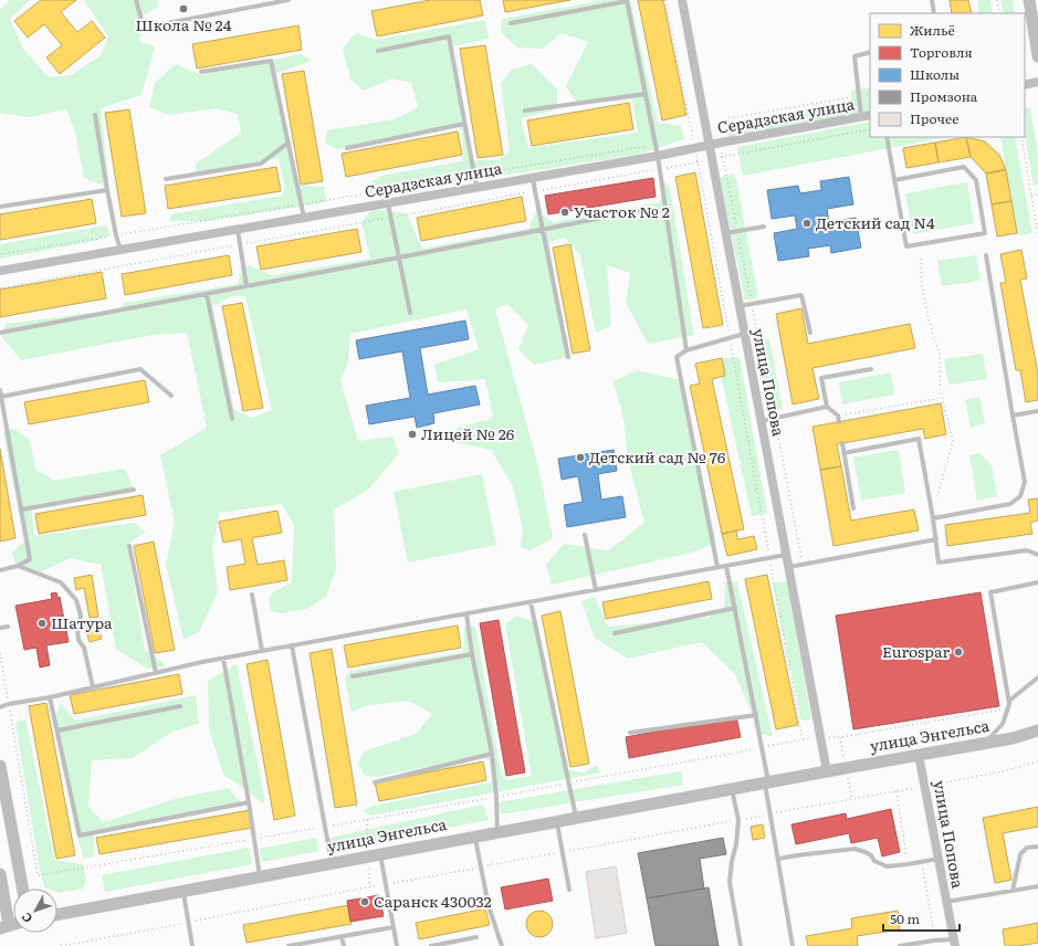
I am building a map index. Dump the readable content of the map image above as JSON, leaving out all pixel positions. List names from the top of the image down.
{
  "streets": {
    "main road": ["улица Энгельса"],
    "street": ["Серадзская улица", "улица Попова"]
  },
  "crossings": [
    ["Серадзская улица", "улица Попова"],
    ["улица Попова", "улица Энгельса"]
  ],
  "places": [
    "Школа № 24",
    "Участок № 2",
    "Детский сад N4",
    "Лицей № 26",
    "Детский сад № 76",
    "Шатура",
    "Eurospar",
    "Саранск 430032"
  ],
  "legend": [
    "Жильё",
    "Торговля",
    "Школы",
    "Промзона",
    "Прочее"
  ],
  "scale_bar": "50 m",
  "north": "bottom left"
}
